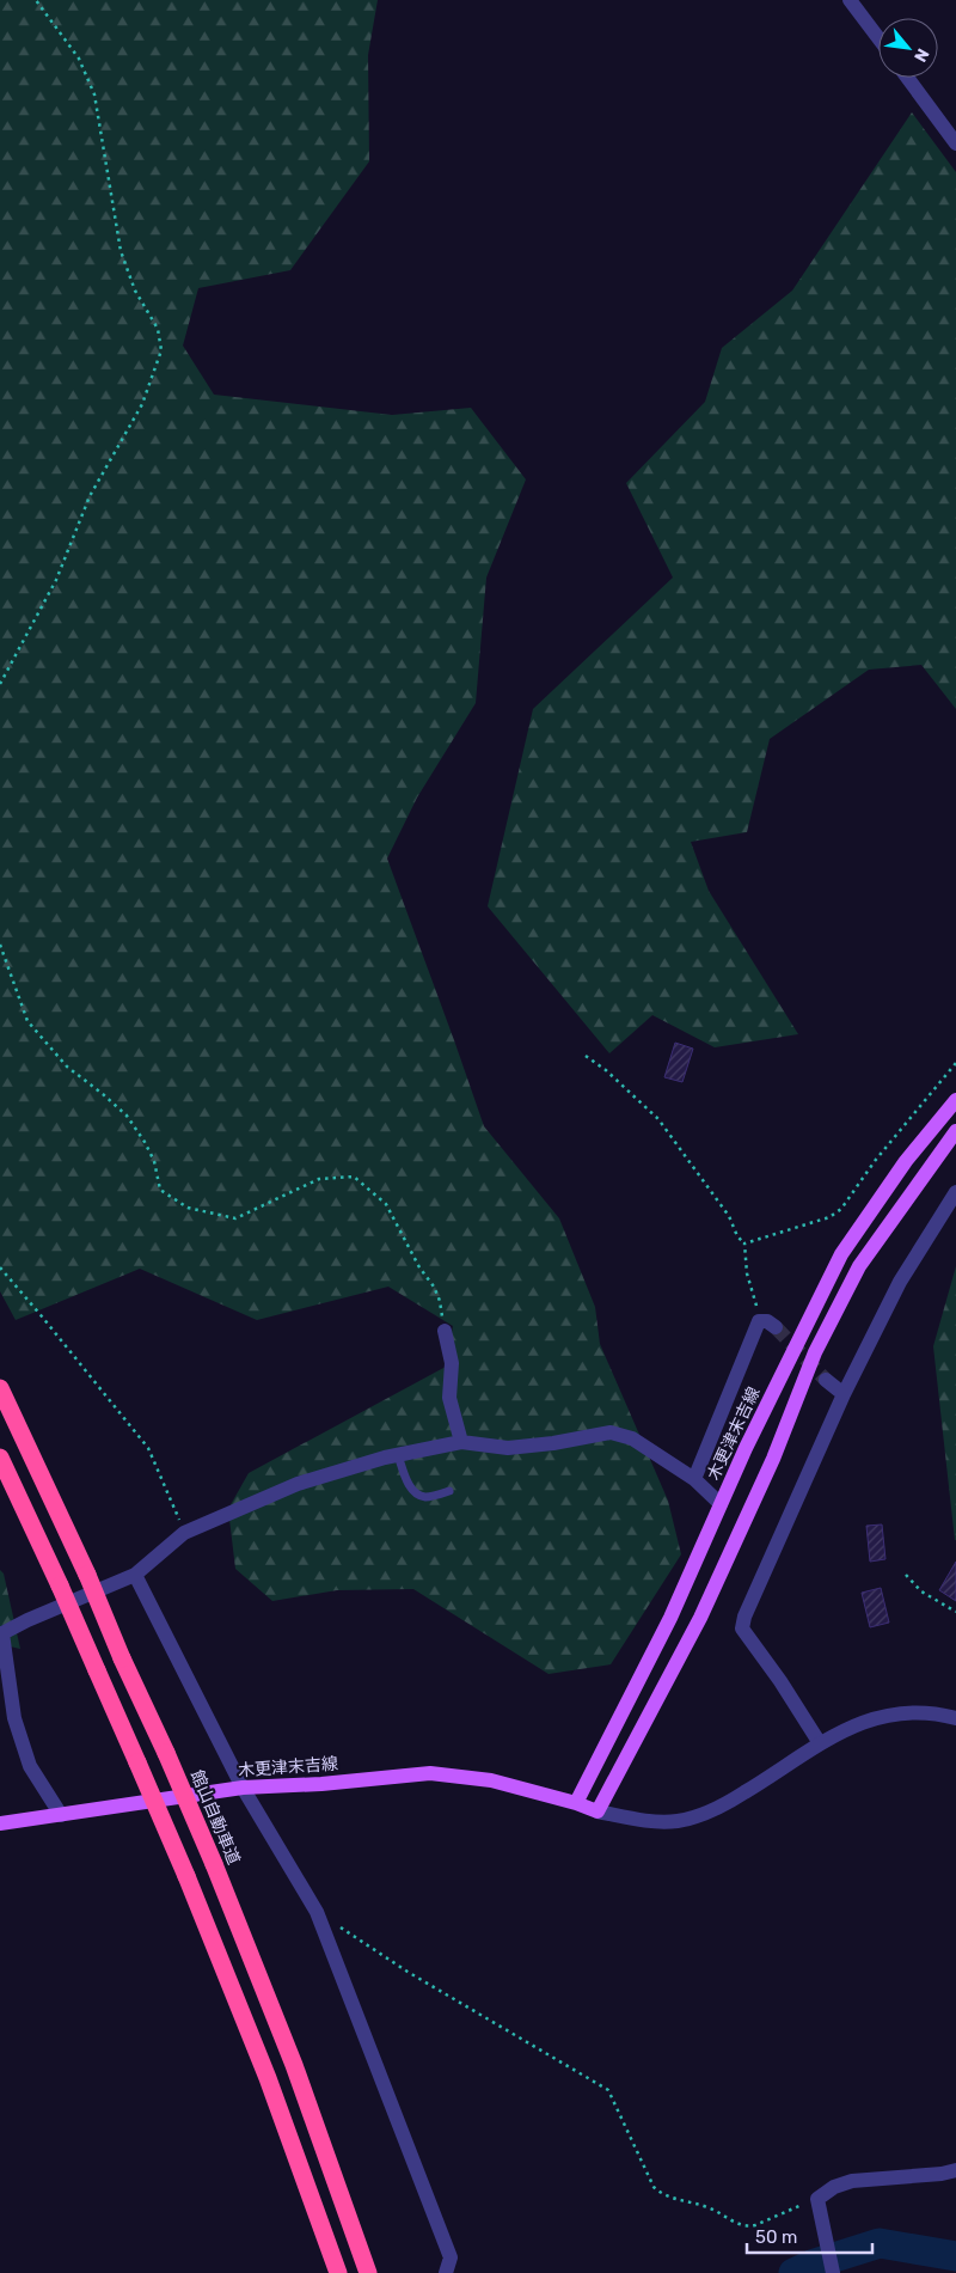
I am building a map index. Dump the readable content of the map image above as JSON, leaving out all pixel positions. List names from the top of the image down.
{
  "streets": {
    "highway": ["館山自動車道"],
    "main road": ["木更津末吉線"]
  },
  "scale_bar": "50 m",
  "north": "bottom right"
}
